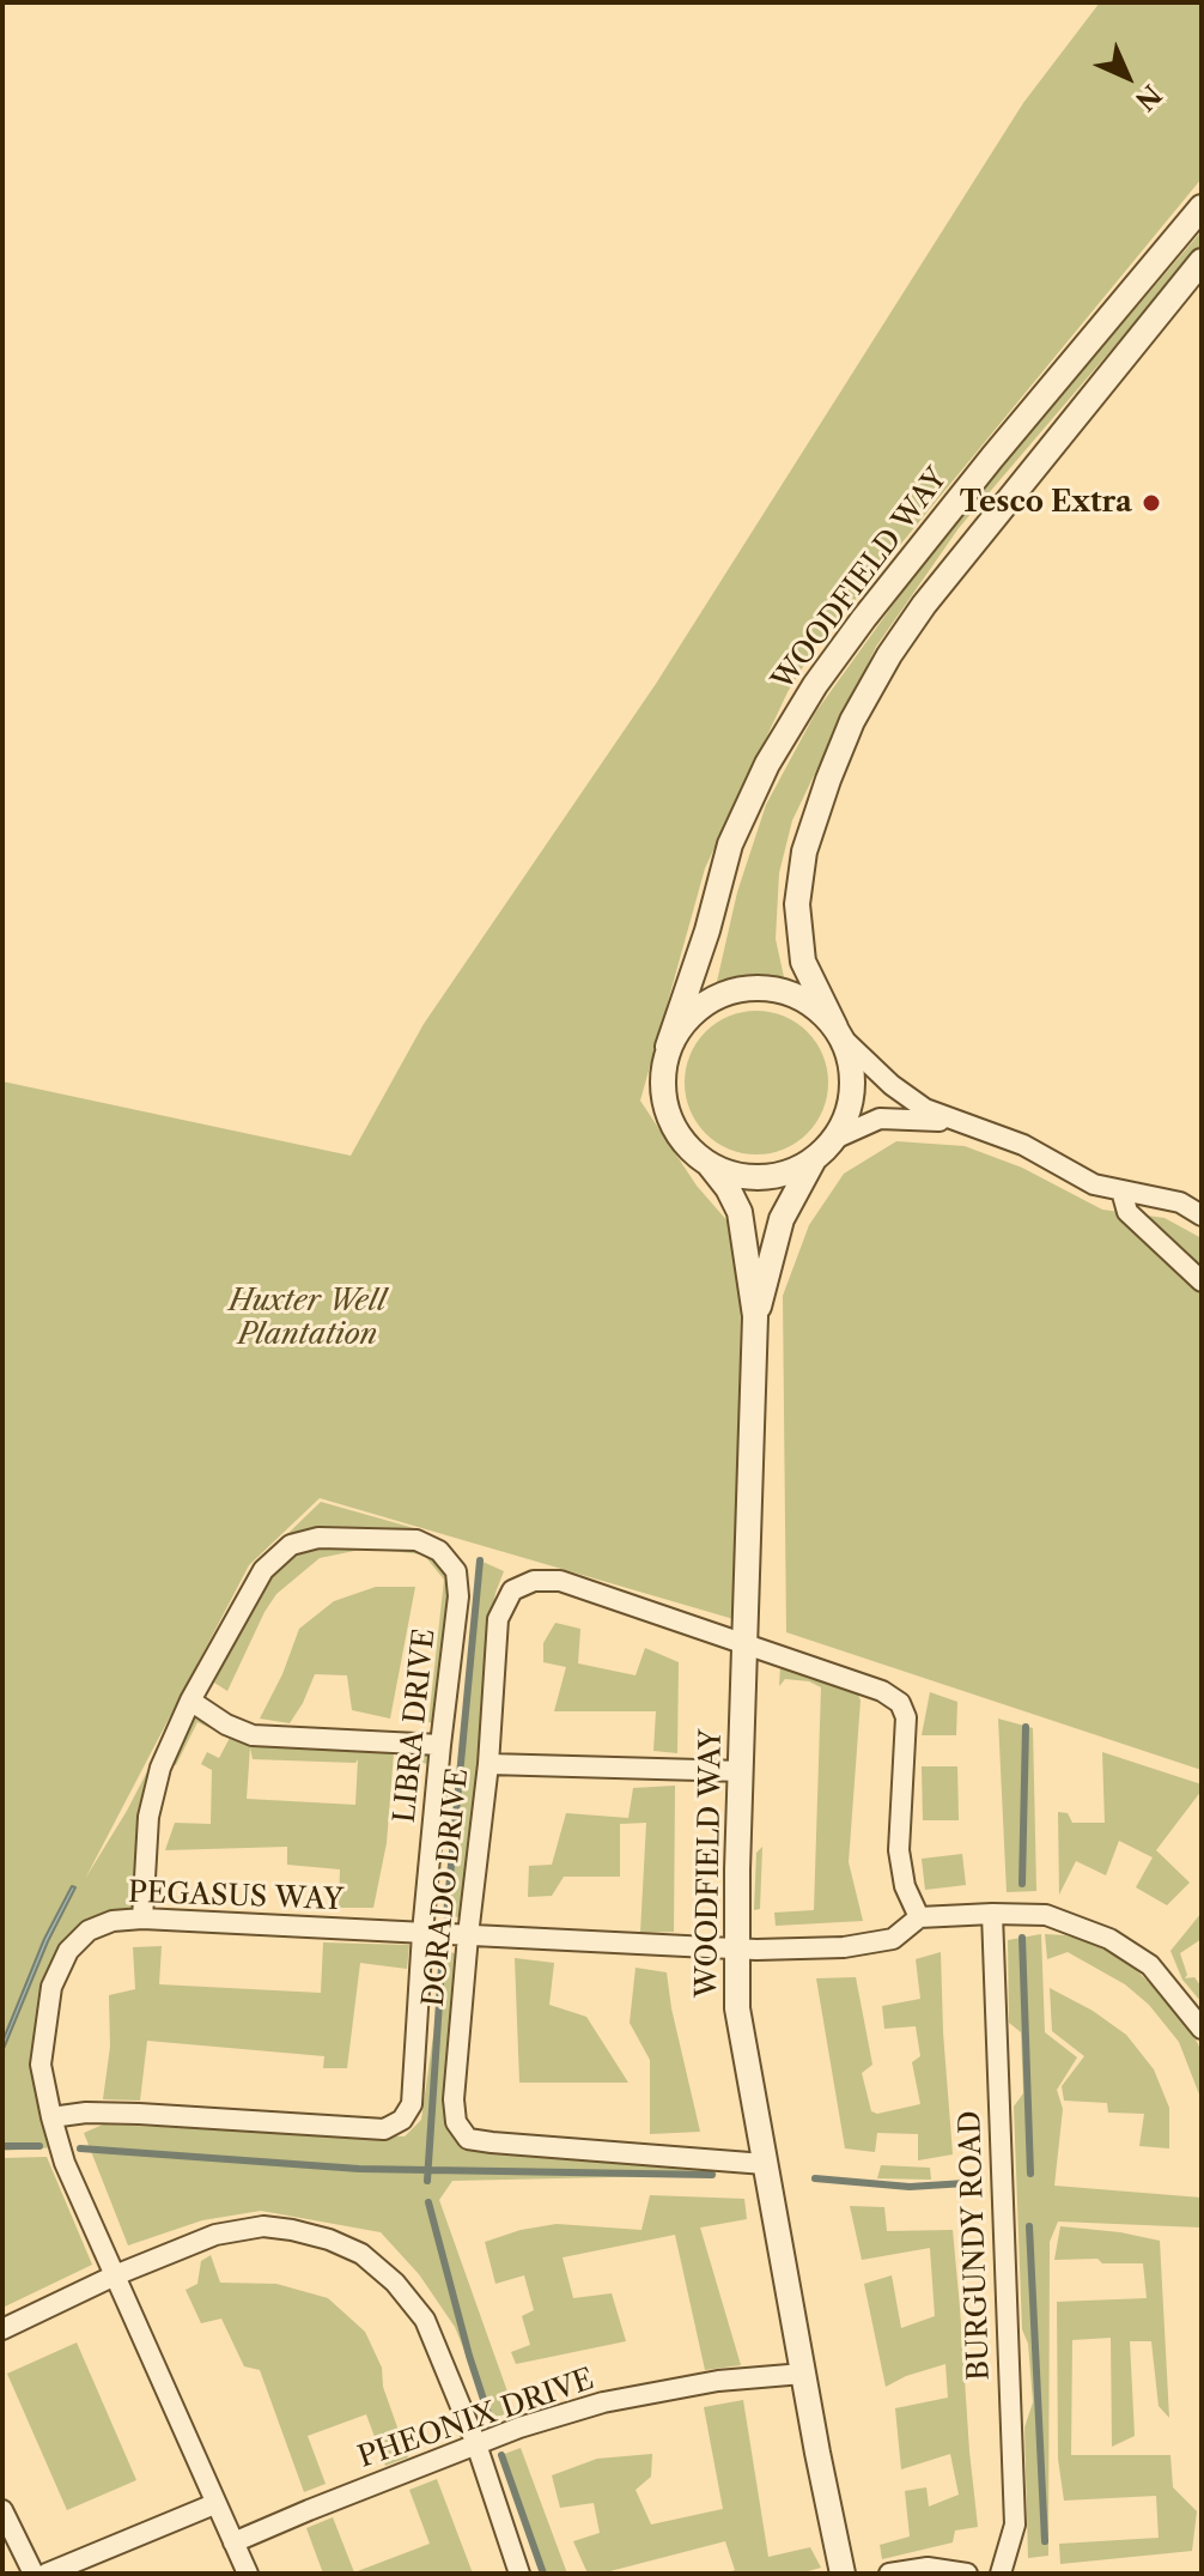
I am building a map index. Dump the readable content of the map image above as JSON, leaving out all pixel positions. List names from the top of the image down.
{
  "streets": {
    "street": [
      "WOODFIELD WAY",
      "LIBRA DRIVE",
      "DORADO DRIVE",
      "PEGASUS WAY",
      "BURGUNDY ROAD",
      "PHEONIX DRIVE"
    ]
  },
  "crossings": [
    ["WOODFIELD WAY", "DORADO DRIVE"],
    ["WOODFIELD WAY", "PEGASUS WAY"],
    ["WOODFIELD WAY", "PHEONIX DRIVE"],
    ["LIBRA DRIVE", "PEGASUS WAY"],
    ["DORADO DRIVE", "PEGASUS WAY"],
    ["PEGASUS WAY", "PHEONIX DRIVE"]
  ],
  "parks": ["Huxter Well Plantation"],
  "places": ["Tesco Extra"],
  "north": "bottom right"
}
